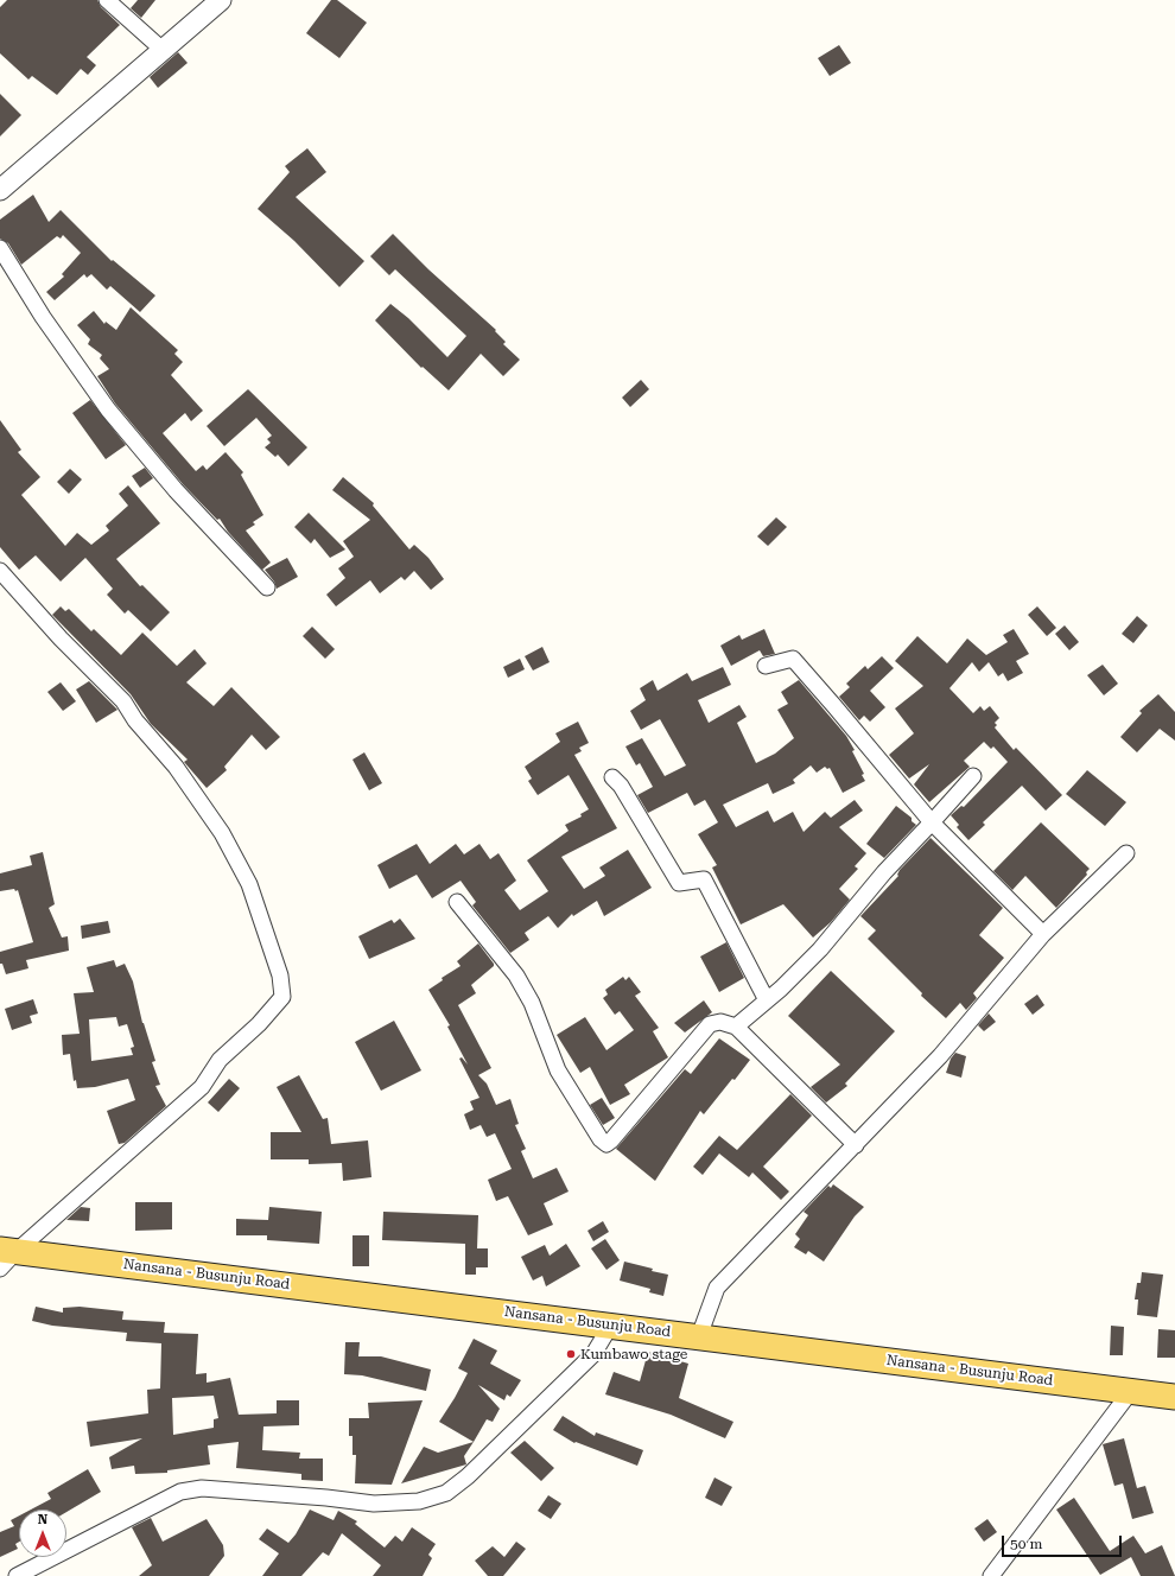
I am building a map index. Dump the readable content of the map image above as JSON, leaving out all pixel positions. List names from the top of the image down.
{
  "streets": {
    "main road": ["Nansana - Busunju Road"]
  },
  "places": ["Kumbawo stage"],
  "scale_bar": "50 m",
  "north": "top"
}
